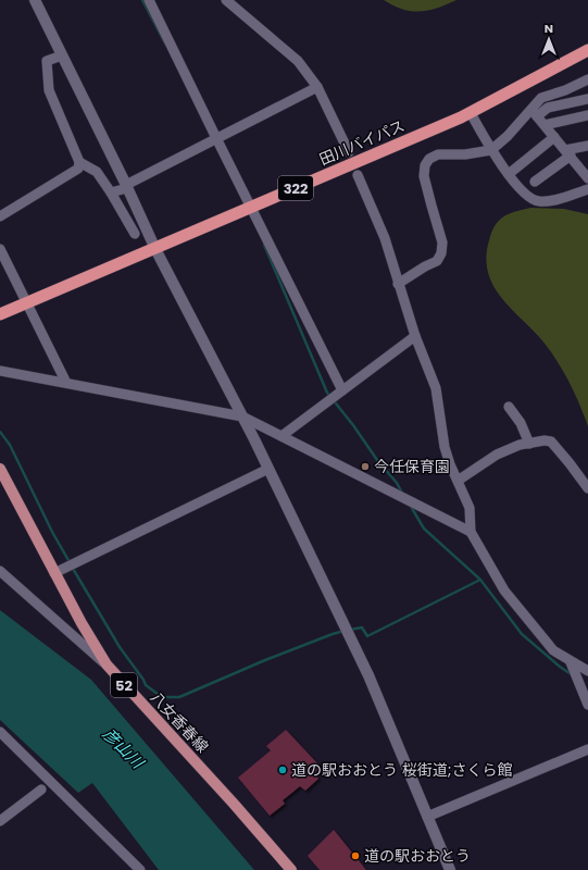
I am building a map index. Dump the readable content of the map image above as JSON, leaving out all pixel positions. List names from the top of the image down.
{
  "streets": {
    "highway": ["田川バイパス", "322"],
    "main road": ["52", "八女香春線"]
  },
  "water": ["彦山川"],
  "places": ["今任保育園", "道の駅おおとう 桜街道;さくら館", "道の駅おおとう"],
  "north": "top"
}
